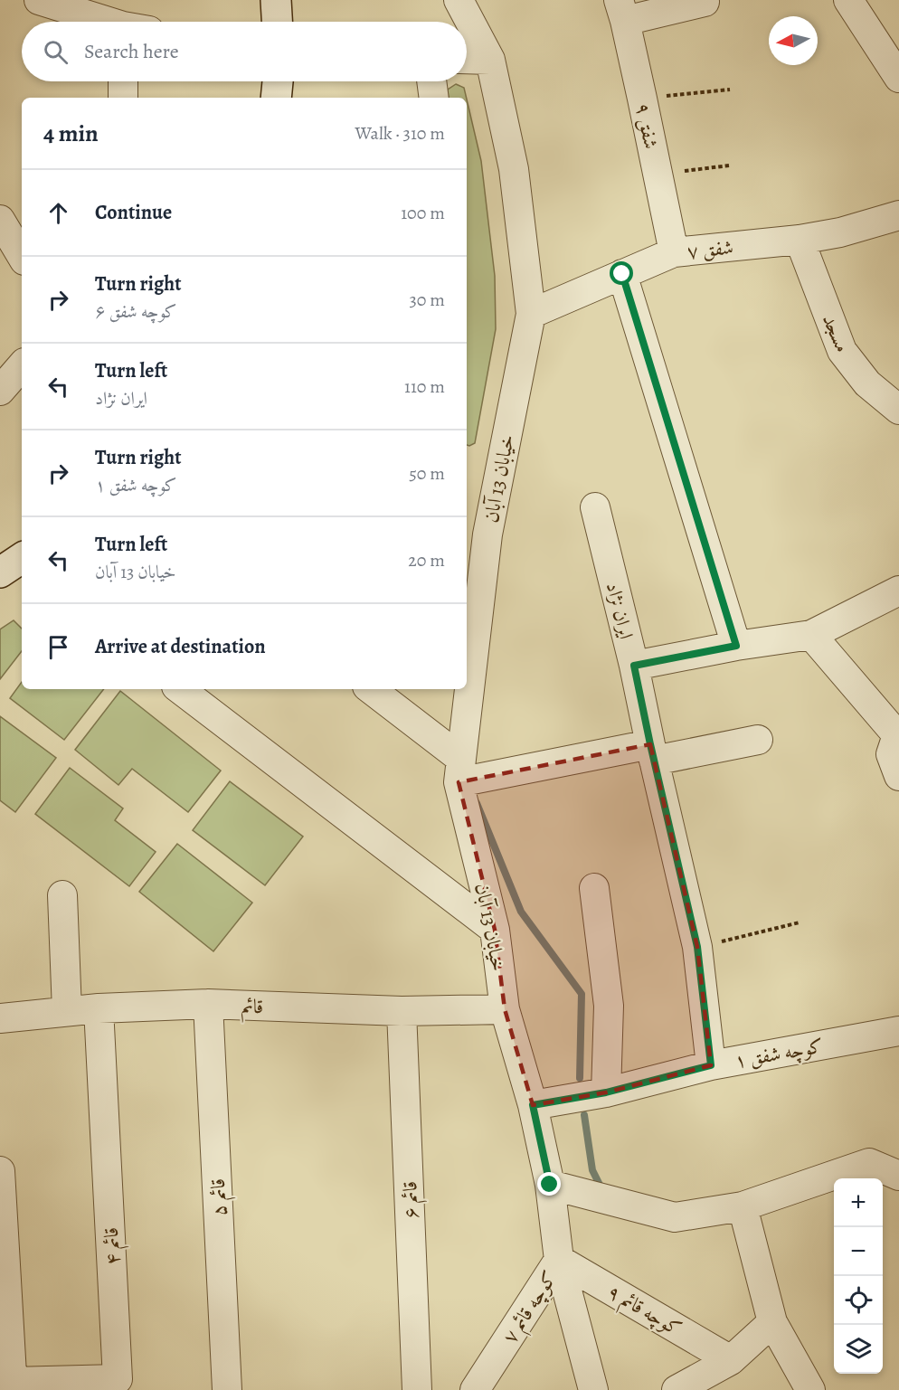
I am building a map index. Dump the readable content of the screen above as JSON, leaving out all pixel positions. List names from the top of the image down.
{
  "streets": {
    "street": [
      "شفق ۹",
      "شفق ۷",
      "مسجد",
      "خیابان 13 آبان",
      "ایران نژاد",
      "قائم",
      "کوچه شفق ۱",
      "قائم ۵",
      "قائم ۶",
      "قائم ۴",
      "کوچه قائم ۷",
      "کوچه قائم ۹"
    ]
  },
  "crossings": [
    ["شفق ۹", "شفق ۷"],
    ["شفق ۷", "مسجد"],
    ["شفق ۷", "خیابان 13 آبان"],
    ["خیابان 13 آبان", "قائم"],
    ["خیابان 13 آبان", "کوچه شفق ۱"],
    ["خیابان 13 آبان", "کوچه قائم ۷"],
    ["ایران نژاد", "کوچه شفق ۱"],
    ["قائم", "قائم ۵"],
    ["قائم", "قائم ۶"],
    ["قائم", "قائم ۴"],
    ["کوچه قائم ۷", "کوچه قائم ۹"]
  ],
  "north": "left",
  "page": {
    "search": "Search here",
    "heading": ["4 min", "Walk · 310 m"],
    "list": [
      ["Continue", "100 m"],
      ["Turn right", "کوچه شفق ۶", "30 m"],
      ["Turn left", "ایران نژاد", "110 m"],
      ["Turn right", "کوچه شفق ۱", "50 m"],
      ["Turn left", "خیابان 13 آبان", "20 m"],
      "Arrive at destination"
    ],
    "map_buttons": ["+", "−"]
  }
}
